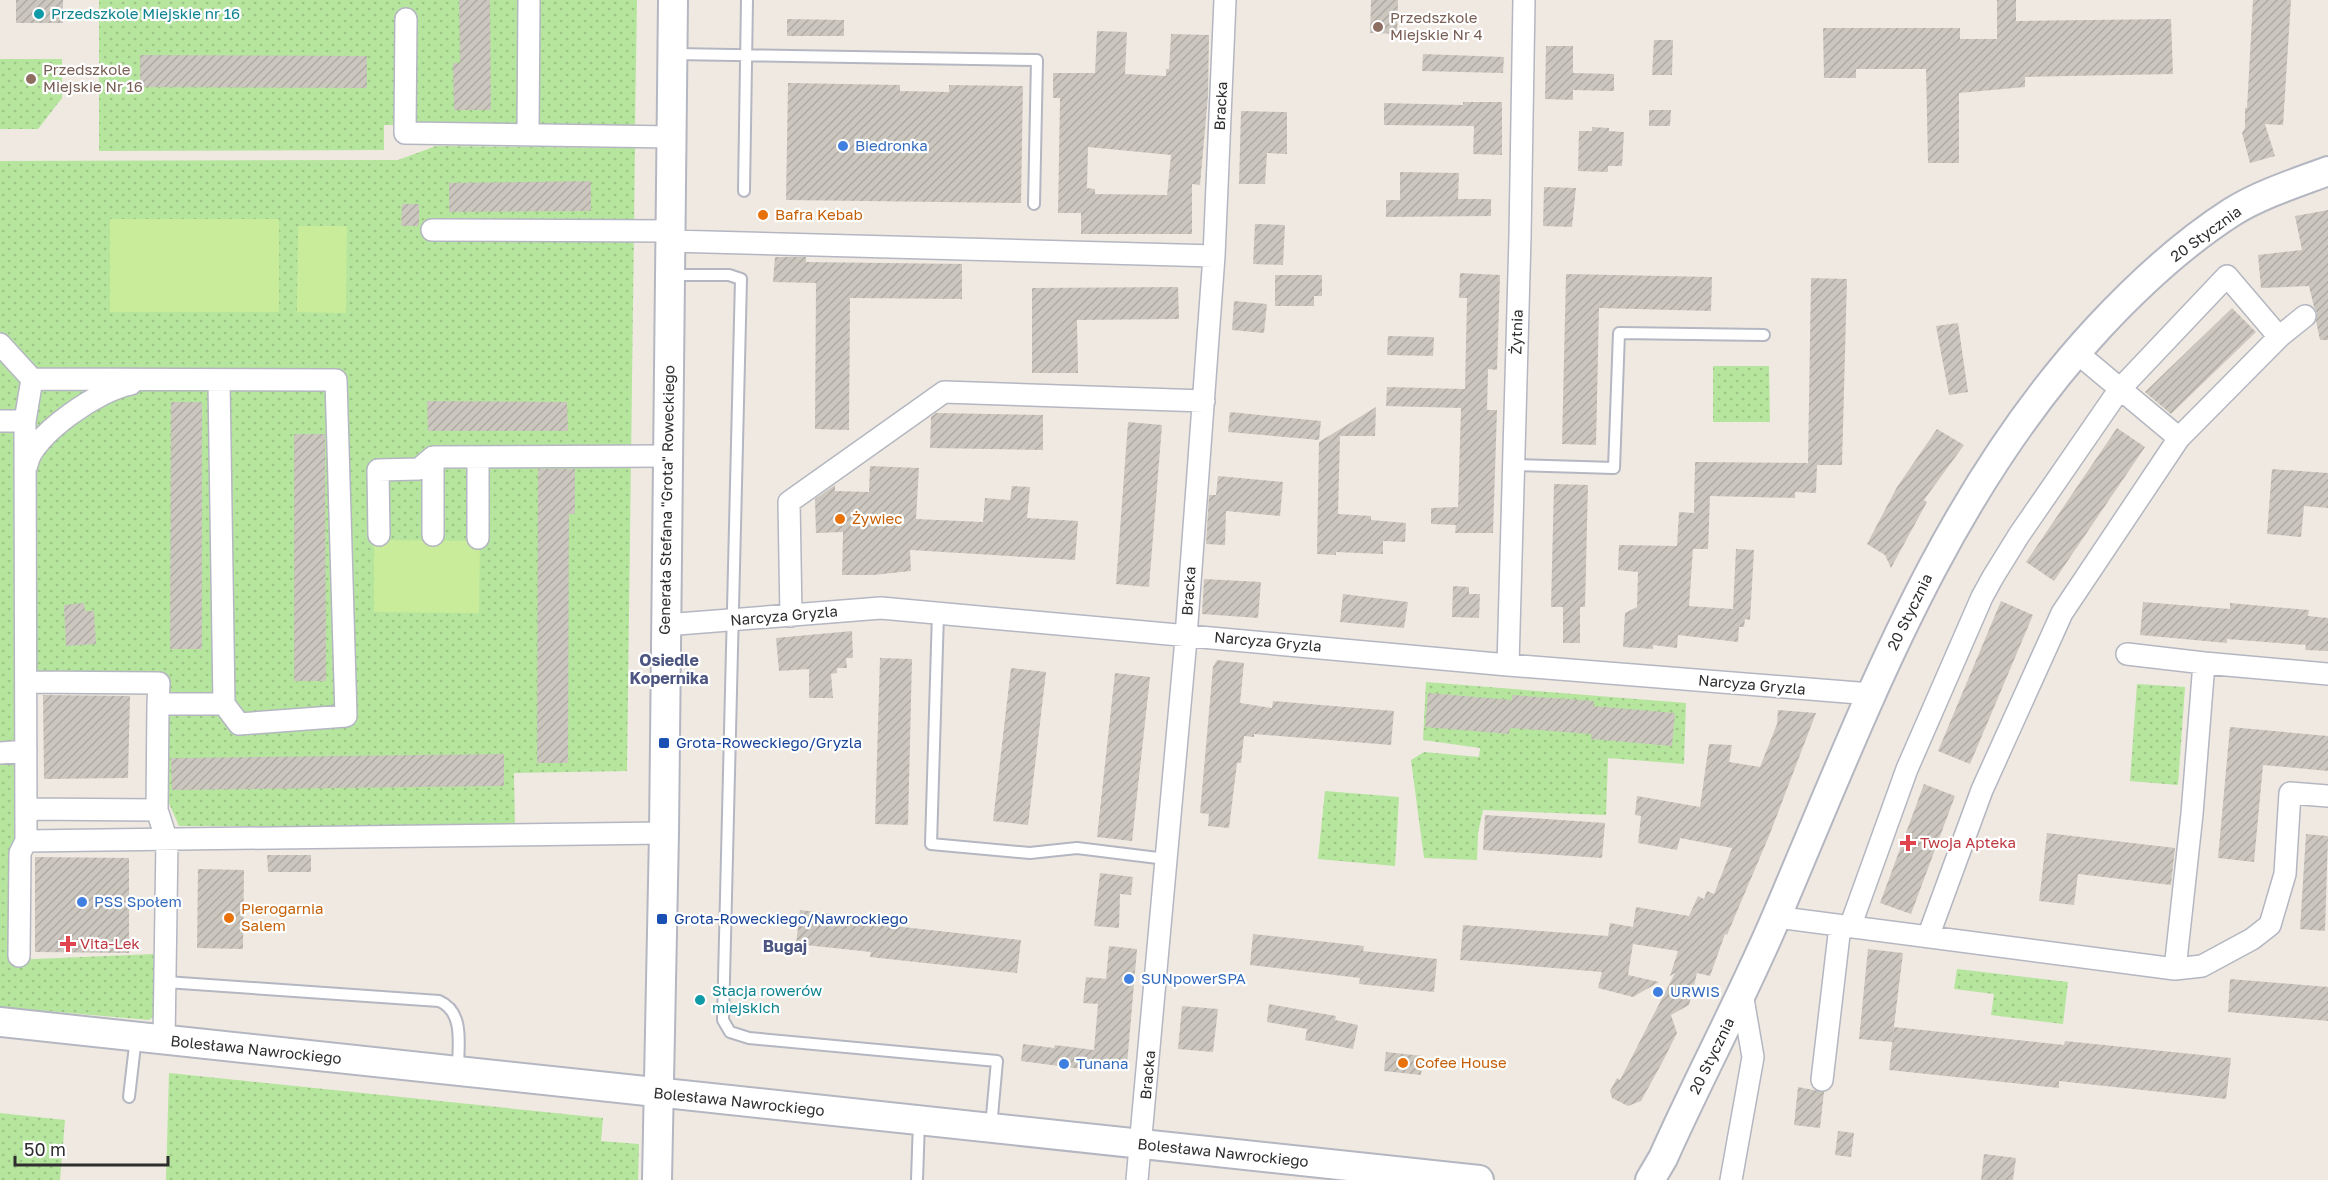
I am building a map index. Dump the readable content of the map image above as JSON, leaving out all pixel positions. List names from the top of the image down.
{
  "streets": {
    "street": [
      "Bracka",
      "20 Stycznia",
      "Żytnia",
      "Generała Stefana \"Grota\" Roweckiego",
      "Narcyza Gryzla",
      "Bolesława Nawrockiego"
    ]
  },
  "crossings": [
    ["Bracka", "Narcyza Gryzla"],
    ["Bracka", "Bolesława Nawrockiego"],
    ["20 Stycznia", "Narcyza Gryzla"],
    ["Żytnia", "Narcyza Gryzla"],
    ["Generała Stefana \"Grota\" Roweckiego", "Narcyza Gryzla"],
    ["Generała Stefana \"Grota\" Roweckiego", "Bolesława Nawrockiego"]
  ],
  "districts": ["Osiedle Kopernika", "Bugaj"],
  "places": {
    "other": [
      "Przedszkole Miejskie nr 16",
      "Przedszkole Miejskie Nr 4",
      "Przedszkole Miejskie Nr 16",
      "Biedronka",
      "Bafra Kebab",
      "Żywiec",
      "PSS Społem",
      "Pierogarnia Salem",
      "SUNpowerSPA",
      "URWIS",
      "Stacja rowerów miejskich",
      "Cofee House",
      "Tunana"
    ],
    "transit": ["Grota-Roweckiego/Gryzla", "Grota-Roweckiego/Nawrockiego"],
    "health": ["Twoja Apteka", "Vita-Lek"]
  },
  "scale_bar": "50 m"
}
